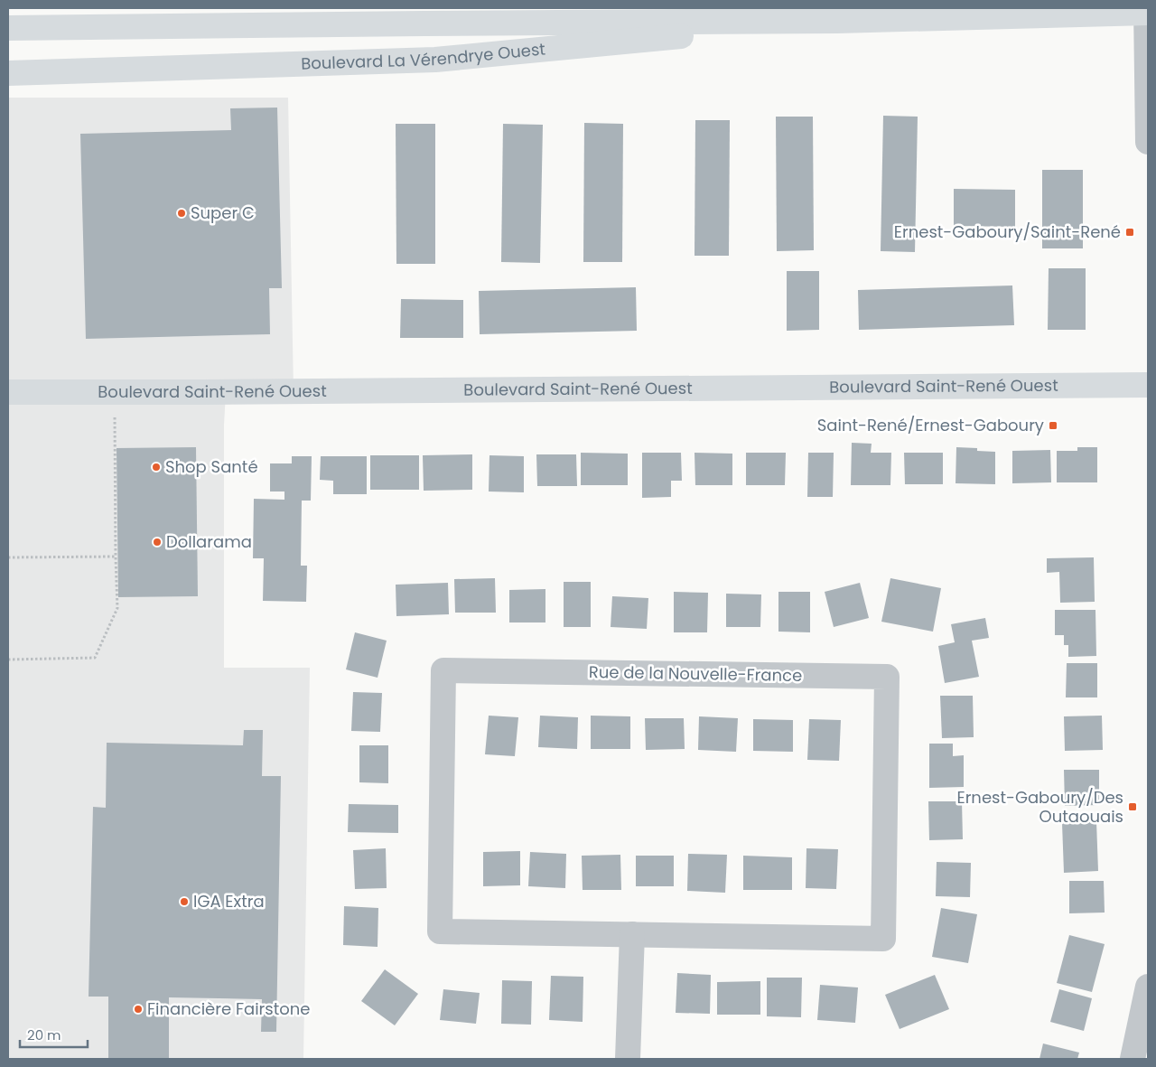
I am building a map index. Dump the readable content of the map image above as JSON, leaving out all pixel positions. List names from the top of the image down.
{
  "streets": {
    "main road": ["Boulevard La Vérendrye Ouest", "Boulevard Saint-René Ouest"],
    "street": ["Rue de la Nouvelle-France"]
  },
  "places": {
    "other": [
      "Super C",
      "Shop Santé",
      "Dollarama",
      "IGA Extra",
      "Financière Fairstone"
    ],
    "transit": ["Ernest-Gaboury/Saint-René", "Saint-René/Ernest-Gaboury", "Ernest-Gaboury/Des Outaouais"]
  },
  "scale_bar": "20 m"
}
